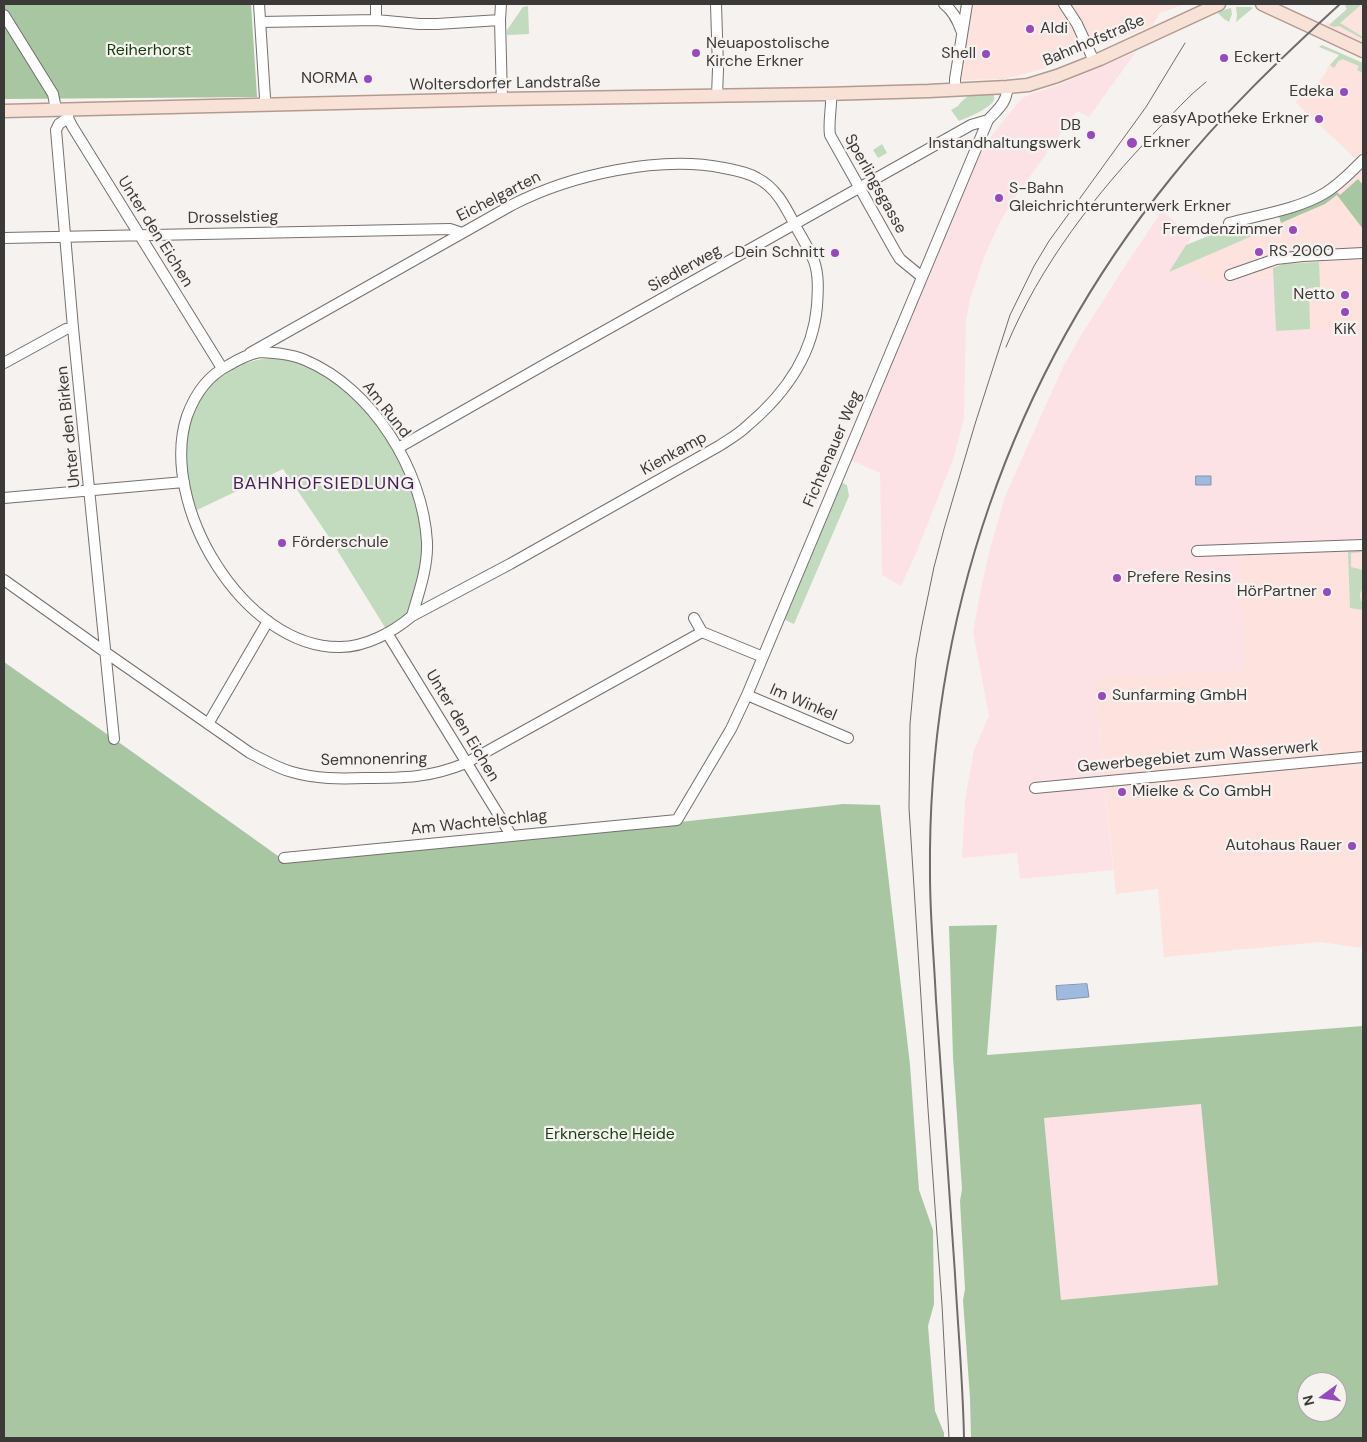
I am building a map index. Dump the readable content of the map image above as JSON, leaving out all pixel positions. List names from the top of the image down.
{
  "streets": {
    "main road": ["Bahnhofstraße", "Woltersdorfer Landstraße"],
    "street": [
      "Sperlingsgasse",
      "Eichelgarten",
      "Drosselstieg",
      "Unter den Eichen",
      "Siedlerweg",
      "Am Rund",
      "Unter den Birken",
      "Fichtenauer Weg",
      "Kienkamp",
      "Im Winkel",
      "Gewerbegebiet zum Wasserwerk",
      "Semnonenring",
      "Am Wachtelschlag"
    ]
  },
  "crossings": [
    ["Bahnhofstraße", "Woltersdorfer Landstraße"],
    ["Bahnhofstraße", "Fichtenauer Weg"],
    ["Woltersdorfer Landstraße", "Sperlingsgasse"],
    ["Woltersdorfer Landstraße", "Unter den Eichen"],
    ["Woltersdorfer Landstraße", "Unter den Birken"],
    ["Woltersdorfer Landstraße", "Fichtenauer Weg"],
    ["Sperlingsgasse", "Siedlerweg"],
    ["Sperlingsgasse", "Fichtenauer Weg"],
    ["Eichelgarten", "Drosselstieg"],
    ["Eichelgarten", "Siedlerweg"],
    ["Eichelgarten", "Am Rund"],
    ["Eichelgarten", "Kienkamp"],
    ["Drosselstieg", "Unter den Eichen"],
    ["Drosselstieg", "Unter den Birken"],
    ["Unter den Eichen", "Am Rund"],
    ["Unter den Eichen", "Unter den Birken"],
    ["Unter den Eichen", "Semnonenring"],
    ["Unter den Eichen", "Am Wachtelschlag"],
    ["Siedlerweg", "Am Rund"],
    ["Siedlerweg", "Fichtenauer Weg"],
    ["Siedlerweg", "Kienkamp"],
    ["Am Rund", "Kienkamp"],
    ["Unter den Birken", "Semnonenring"],
    ["Fichtenauer Weg", "Im Winkel"],
    ["Fichtenauer Weg", "Am Wachtelschlag"]
  ],
  "districts": ["BAHNHOFSIEDLUNG"],
  "parks": ["Reiherhorst", "Erknersche Heide"],
  "places": [
    "Aldi",
    "Neuapostolische Kirche Erkner",
    "Shell",
    "Eckert",
    "NORMA",
    "Edeka",
    "easyApotheke Erkner",
    "DB Instandhaltungswerk",
    "Erkner",
    "S-Bahn Gleichrichterunterwerk Erkner",
    "Fremdenzimmer",
    "RS 2000",
    "Dein Schnitt",
    "Netto",
    "KiK",
    "Förderschule",
    "Prefere Resins",
    "HörPartner",
    "Sunfarming GmbH",
    "Mielke & Co GmbH",
    "Autohaus Rauer"
  ],
  "north": "left"
}
